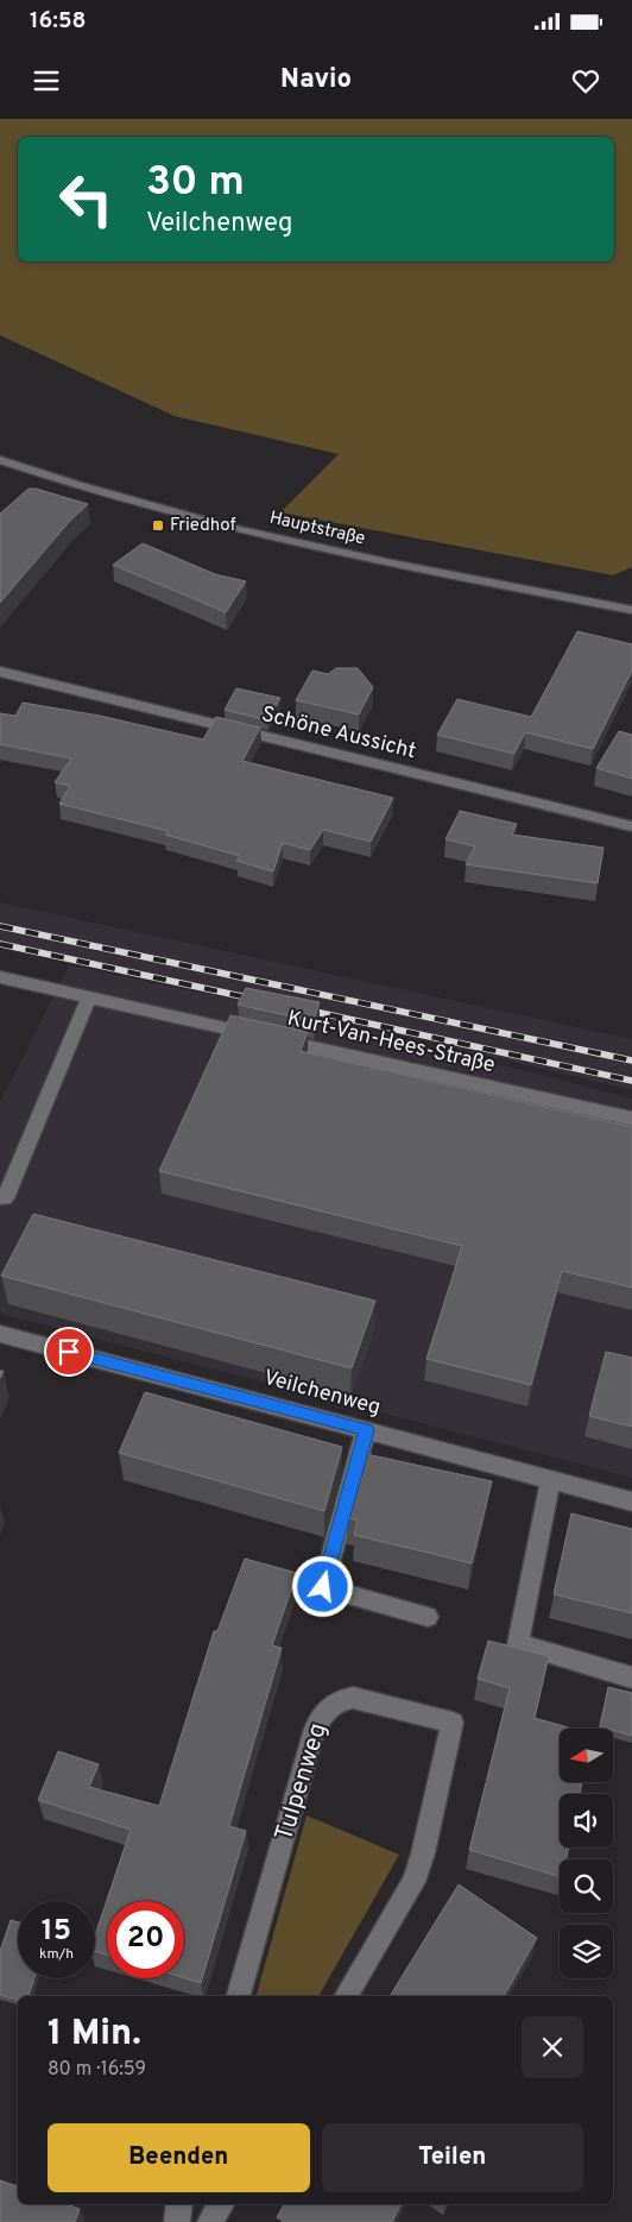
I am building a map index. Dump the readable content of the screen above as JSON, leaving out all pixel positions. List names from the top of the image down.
{
  "streets": {
    "street": [
      "Hauptstraße",
      "Schöne Aussicht",
      "Kurt-Van-Hees-Straße",
      "Veilchenweg",
      "Tulpenweg"
    ]
  },
  "places": {
    "transit": ["Friedhof"]
  },
  "north": "left",
  "page": {
    "status": "16:58",
    "header": "Navio",
    "turn": ["30 m", "Veilchenweg"],
    "speed": "15 km/h",
    "limit": "20",
    "heading": ["1 Min.", "80 m · 16:59"],
    "buttons": ["Beenden", "Teilen"]
  }
}
